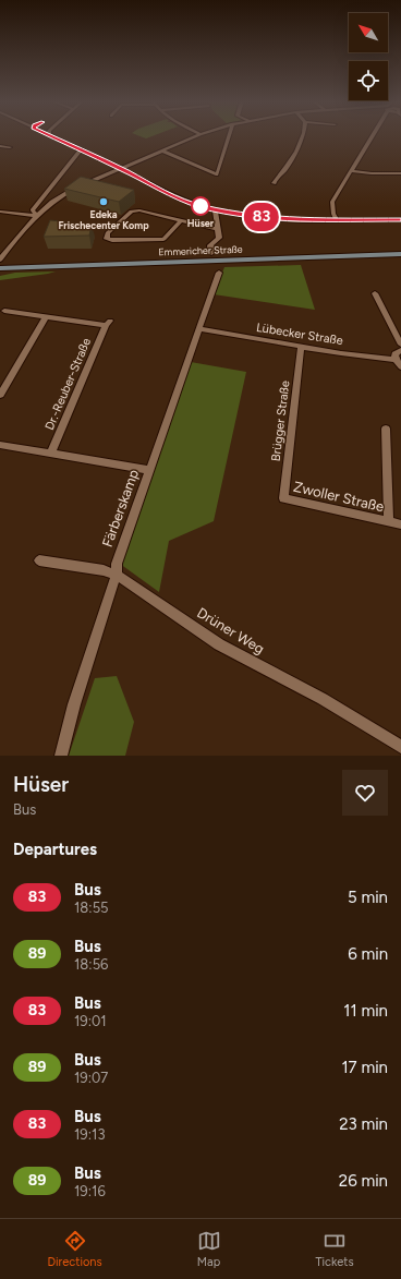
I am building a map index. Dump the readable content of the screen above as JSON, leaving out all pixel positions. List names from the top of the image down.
{
  "streets": {
    "main road": ["Emmericher Straße"],
    "street": [
      "Lübecker Straße",
      "Dr.-Reuber-Straße",
      "Brügger Straße",
      "Zwoller Straße",
      "Färberskamp",
      "Drüner Weg"
    ]
  },
  "crossings": [
    ["Lübecker Straße", "Brügger Straße"],
    ["Lübecker Straße", "Färberskamp"],
    ["Brügger Straße", "Zwoller Straße"],
    ["Färberskamp", "Drüner Weg"]
  ],
  "places": ["Edeka Frischecenter Komp", "Hüser"],
  "lines": ["bus line 83"],
  "north": "top left",
  "page": {
    "on_map": "83",
    "heading": [
      ["Hüser", "Bus"],
      "Departures"
    ],
    "list": [
      {
        "mark": "83",
        "name": "Bus",
        "note": "18:55",
        "value": "5 min"
      },
      {
        "mark": "89",
        "name": "Bus",
        "note": "18:56",
        "value": "6 min"
      },
      {
        "mark": "83",
        "name": "Bus",
        "note": "19:01",
        "value": "11 min"
      },
      {
        "mark": "89",
        "name": "Bus",
        "note": "19:07",
        "value": "17 min"
      },
      {
        "mark": "83",
        "name": "Bus",
        "note": "19:13",
        "value": "23 min"
      },
      {
        "mark": "89",
        "name": "Bus",
        "note": "19:16",
        "value": "26 min"
      }
    ],
    "tabs": ["Directions", "Map", "Tickets"]
  }
}
